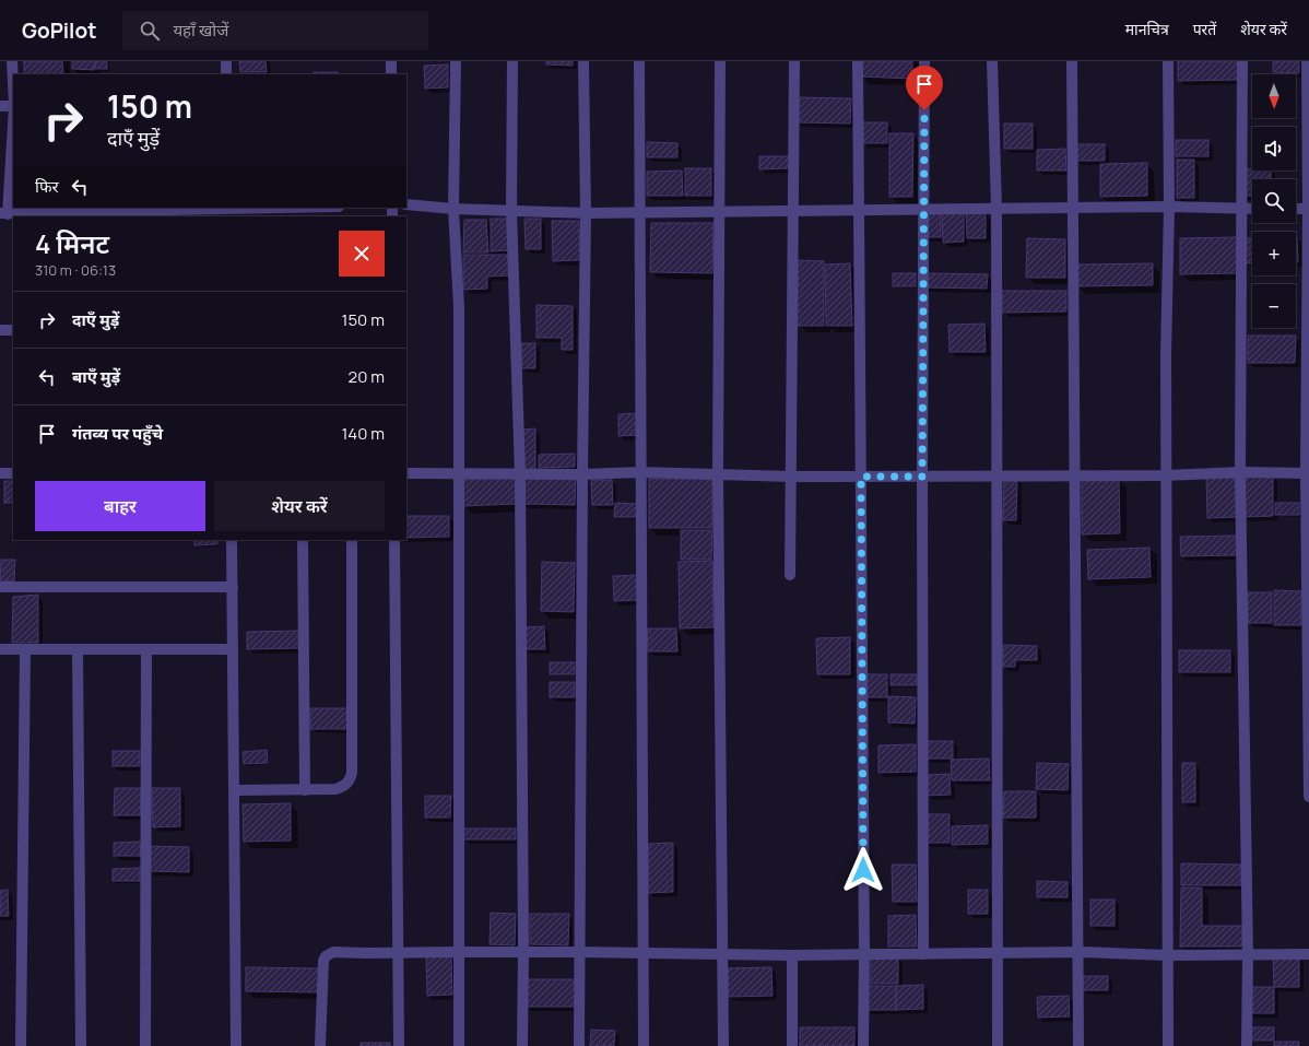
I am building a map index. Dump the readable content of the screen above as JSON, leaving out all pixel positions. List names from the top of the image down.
{
  "north": "bottom",
  "page": {
    "header": "GoPilot",
    "search": "यहाँ खोजें",
    "nav": ["मानचित्र", "परतें", "शेयर करें"],
    "map_buttons": ["+", "−"],
    "turn": ["150 m", "दाएँ मुड़ें"],
    "then": "फिर",
    "heading": ["4 मिनट", "310 m · 06:13"],
    "list": [
      {
        "name": "दाएँ मुड़ें",
        "value": "150 m"
      },
      {
        "name": "बाएँ मुड़ें",
        "value": "20 m"
      },
      {
        "name": "गंतव्य पर पहुँचे",
        "value": "140 m"
      }
    ],
    "buttons": ["बाहर", "शेयर करें"]
  }
}
